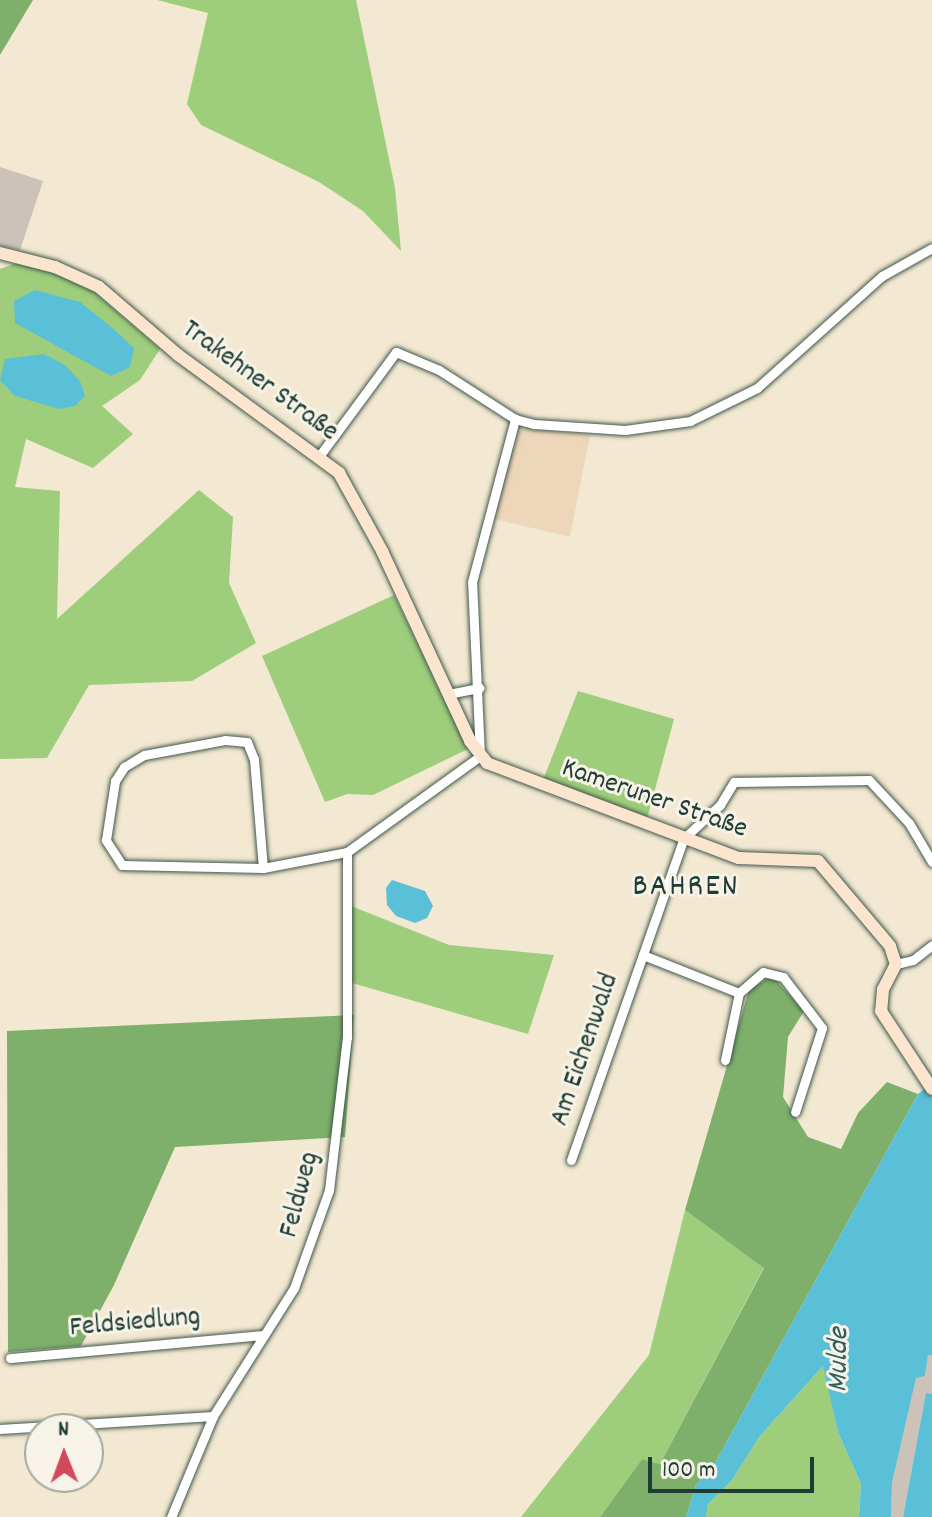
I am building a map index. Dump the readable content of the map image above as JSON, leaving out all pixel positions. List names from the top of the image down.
{
  "streets": {
    "street": [
      "Trakehner Straße",
      "Kameruner Straße",
      "Am Eichenwald",
      "Feldweg",
      "Feldsiedlung"
    ]
  },
  "crossings": [
    ["Trakehner Straße", "Kameruner Straße"],
    ["Kameruner Straße", "Am Eichenwald"],
    ["Feldweg", "Feldsiedlung"]
  ],
  "districts": ["BAHREN"],
  "water": ["Mulde"],
  "scale_bar": "100 m",
  "north": "top"
}
